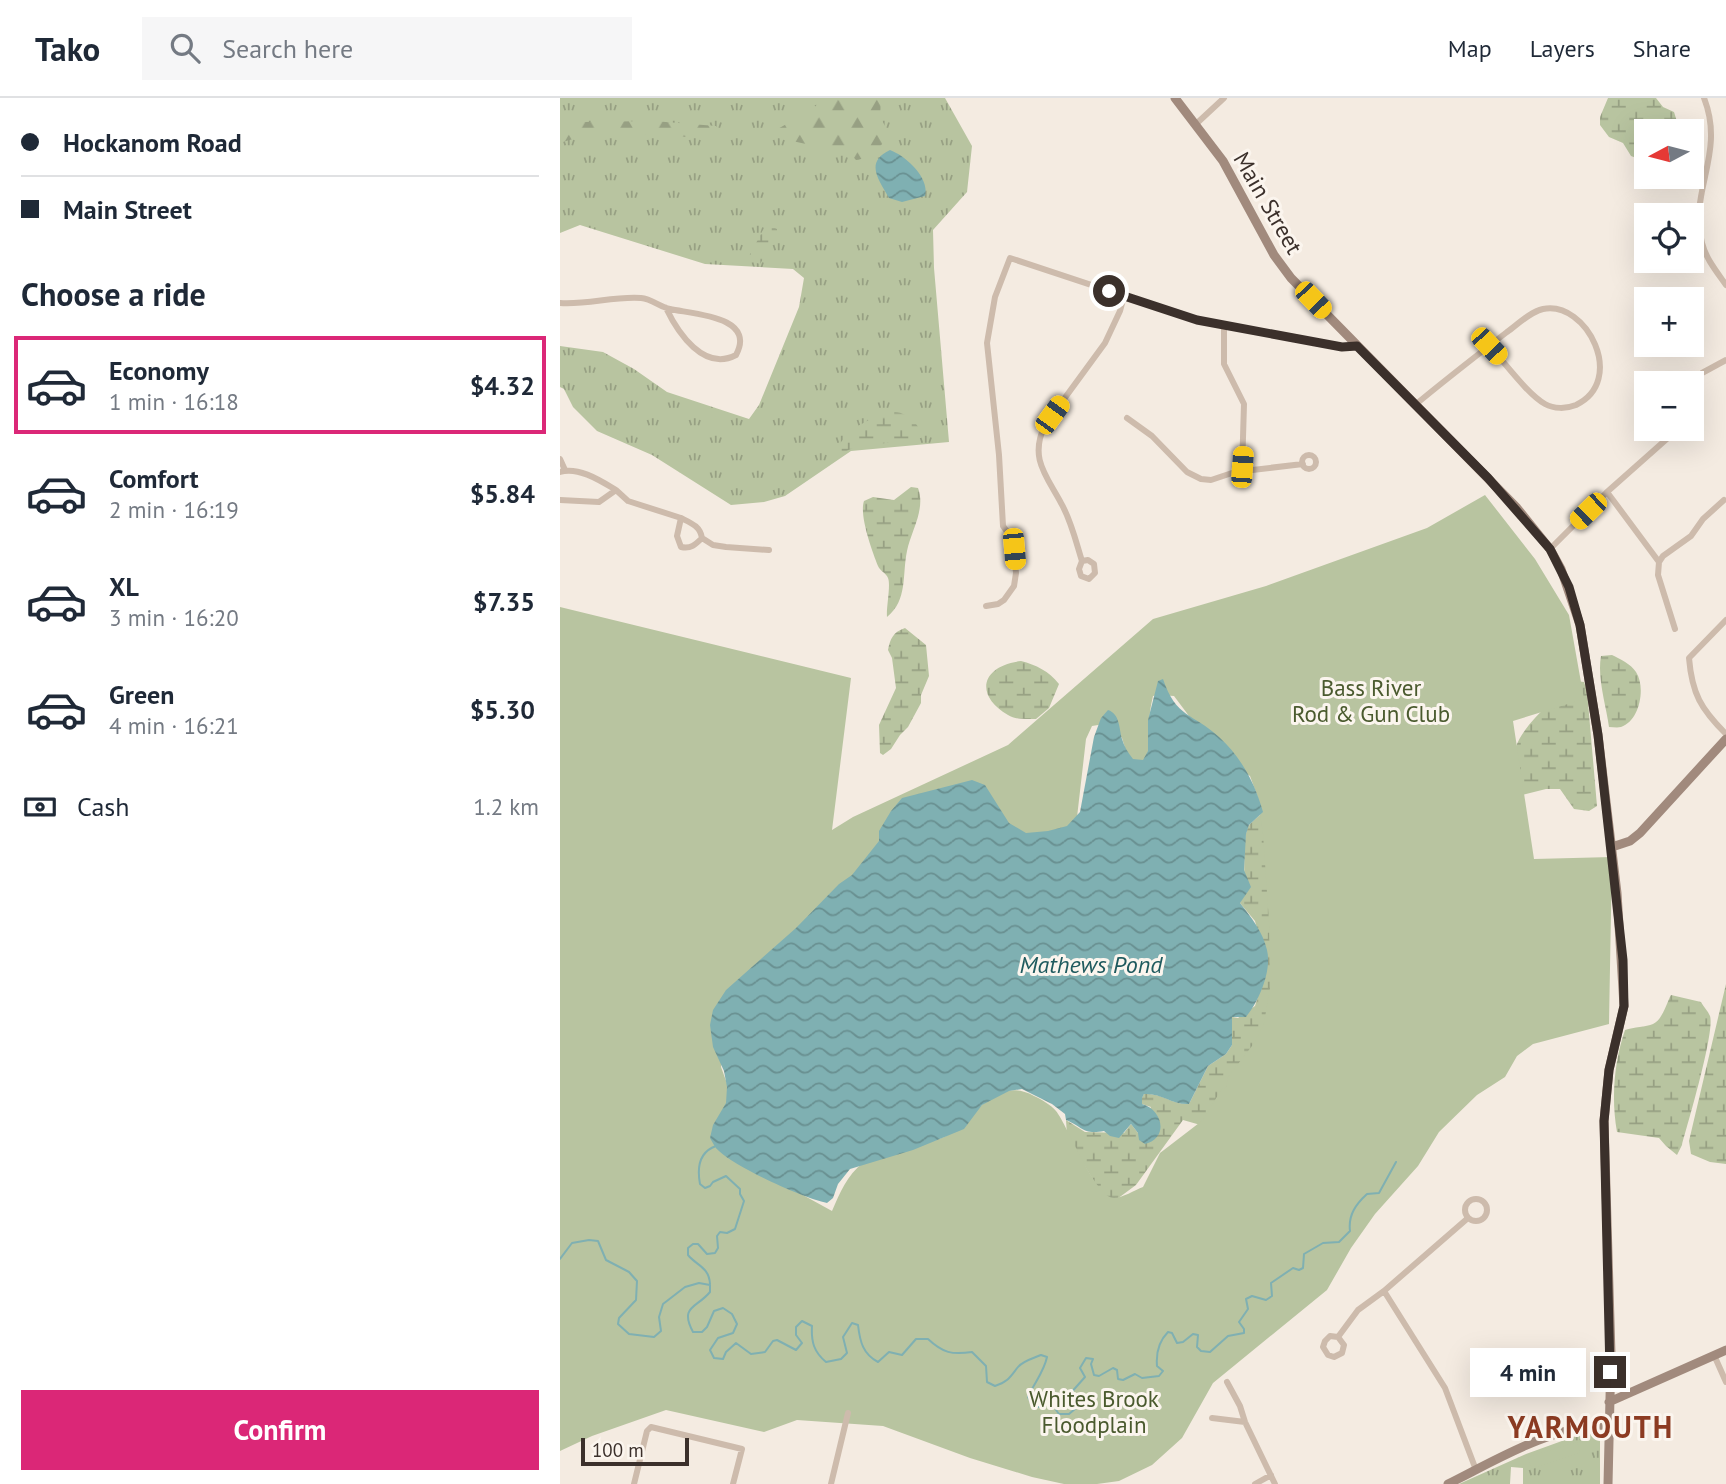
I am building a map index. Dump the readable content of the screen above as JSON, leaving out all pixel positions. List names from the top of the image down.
{
  "streets": {
    "main road": ["Main Street"]
  },
  "districts": ["YARMOUTH"],
  "water": ["Mathews Pond"],
  "parks": ["Bass River Rod & Gun Club", "Whites Brook Floodplain"],
  "scale_bar": "100 m",
  "north": "left",
  "page": {
    "header": "Tako",
    "search": "Search here",
    "nav": ["Map", "Layers", "Share"],
    "banner": ["Hockanom Road", "Main Street"],
    "map_buttons": ["+", "−"],
    "heading": "Choose a ride",
    "list": [
      {
        "name": "Economy",
        "note": "1 min · 16:18",
        "value": "$4.32"
      },
      {
        "name": "Comfort",
        "note": "2 min · 16:19",
        "value": "$5.84"
      },
      {
        "name": "XL",
        "note": "3 min · 16:20",
        "value": "$7.35"
      },
      {
        "name": "Green",
        "note": "4 min · 16:21",
        "value": "$5.30"
      }
    ],
    "pay": ["Cash", "1.2 km"],
    "bubble": "4 min",
    "buttons": "Confirm",
    "scale": "100 m"
  }
}
